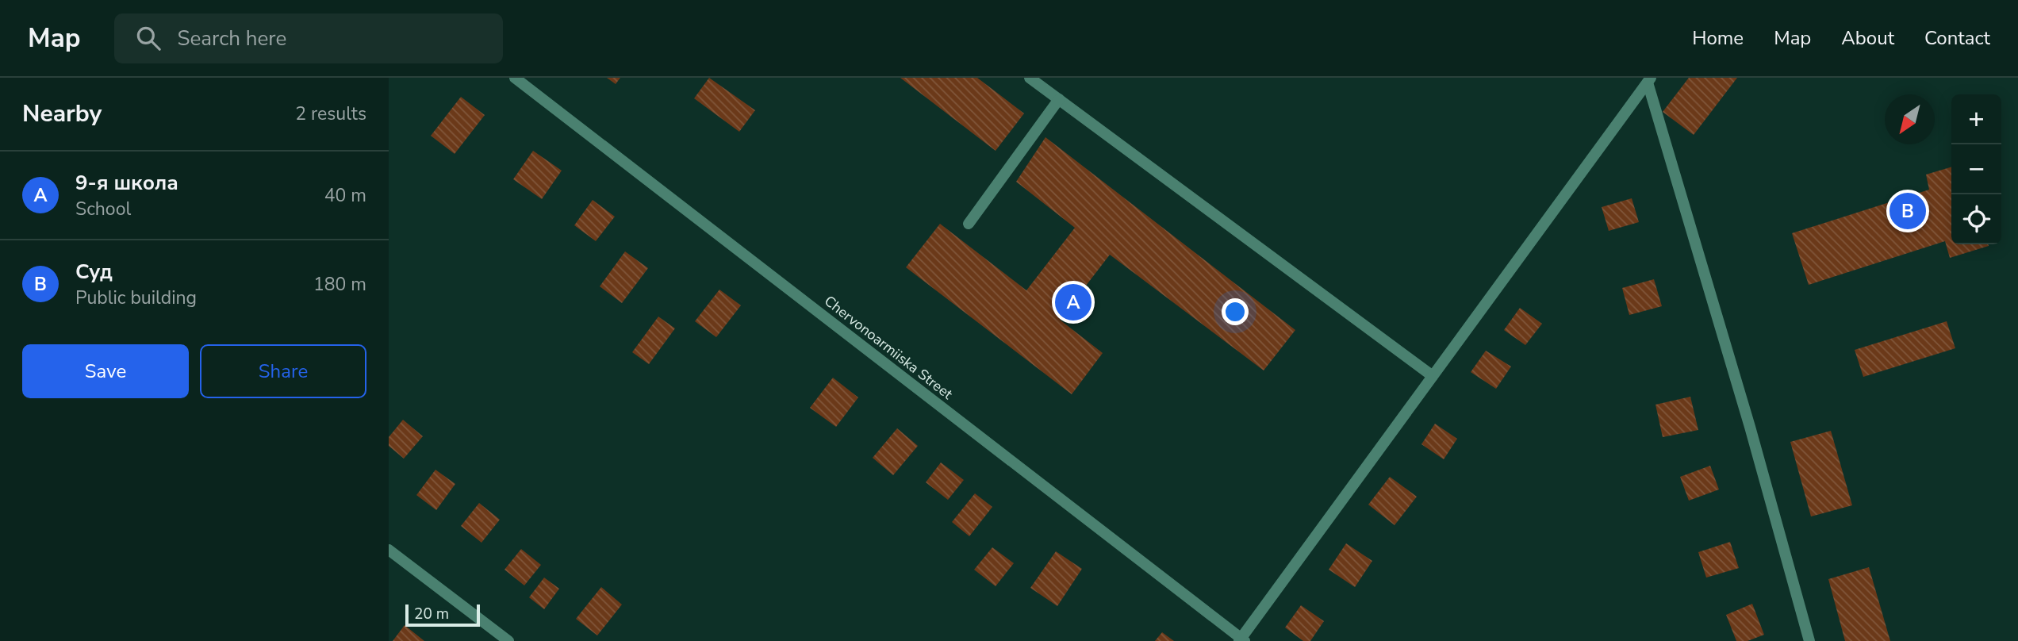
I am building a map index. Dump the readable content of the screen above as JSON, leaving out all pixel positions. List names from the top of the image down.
{
  "streets": {
    "street": ["Chervonoarmiiska Street"]
  },
  "scale_bar": "20 m",
  "north": "bottom left",
  "page": {
    "header": "Map",
    "search": "Search here",
    "nav": [
      "Home",
      "Map",
      "About",
      "Contact"
    ],
    "heading": ["Nearby", "2 results"],
    "map_buttons": ["+", "−"],
    "list": [
      {
        "mark": "A",
        "name": "9-я школа",
        "note": "School",
        "value": "40 m"
      },
      {
        "mark": "B",
        "name": "Суд",
        "note": "Public building",
        "value": "180 m"
      }
    ],
    "pins": ["B", "A"],
    "buttons": ["Save", "Share"],
    "scale": "20 m"
  }
}
